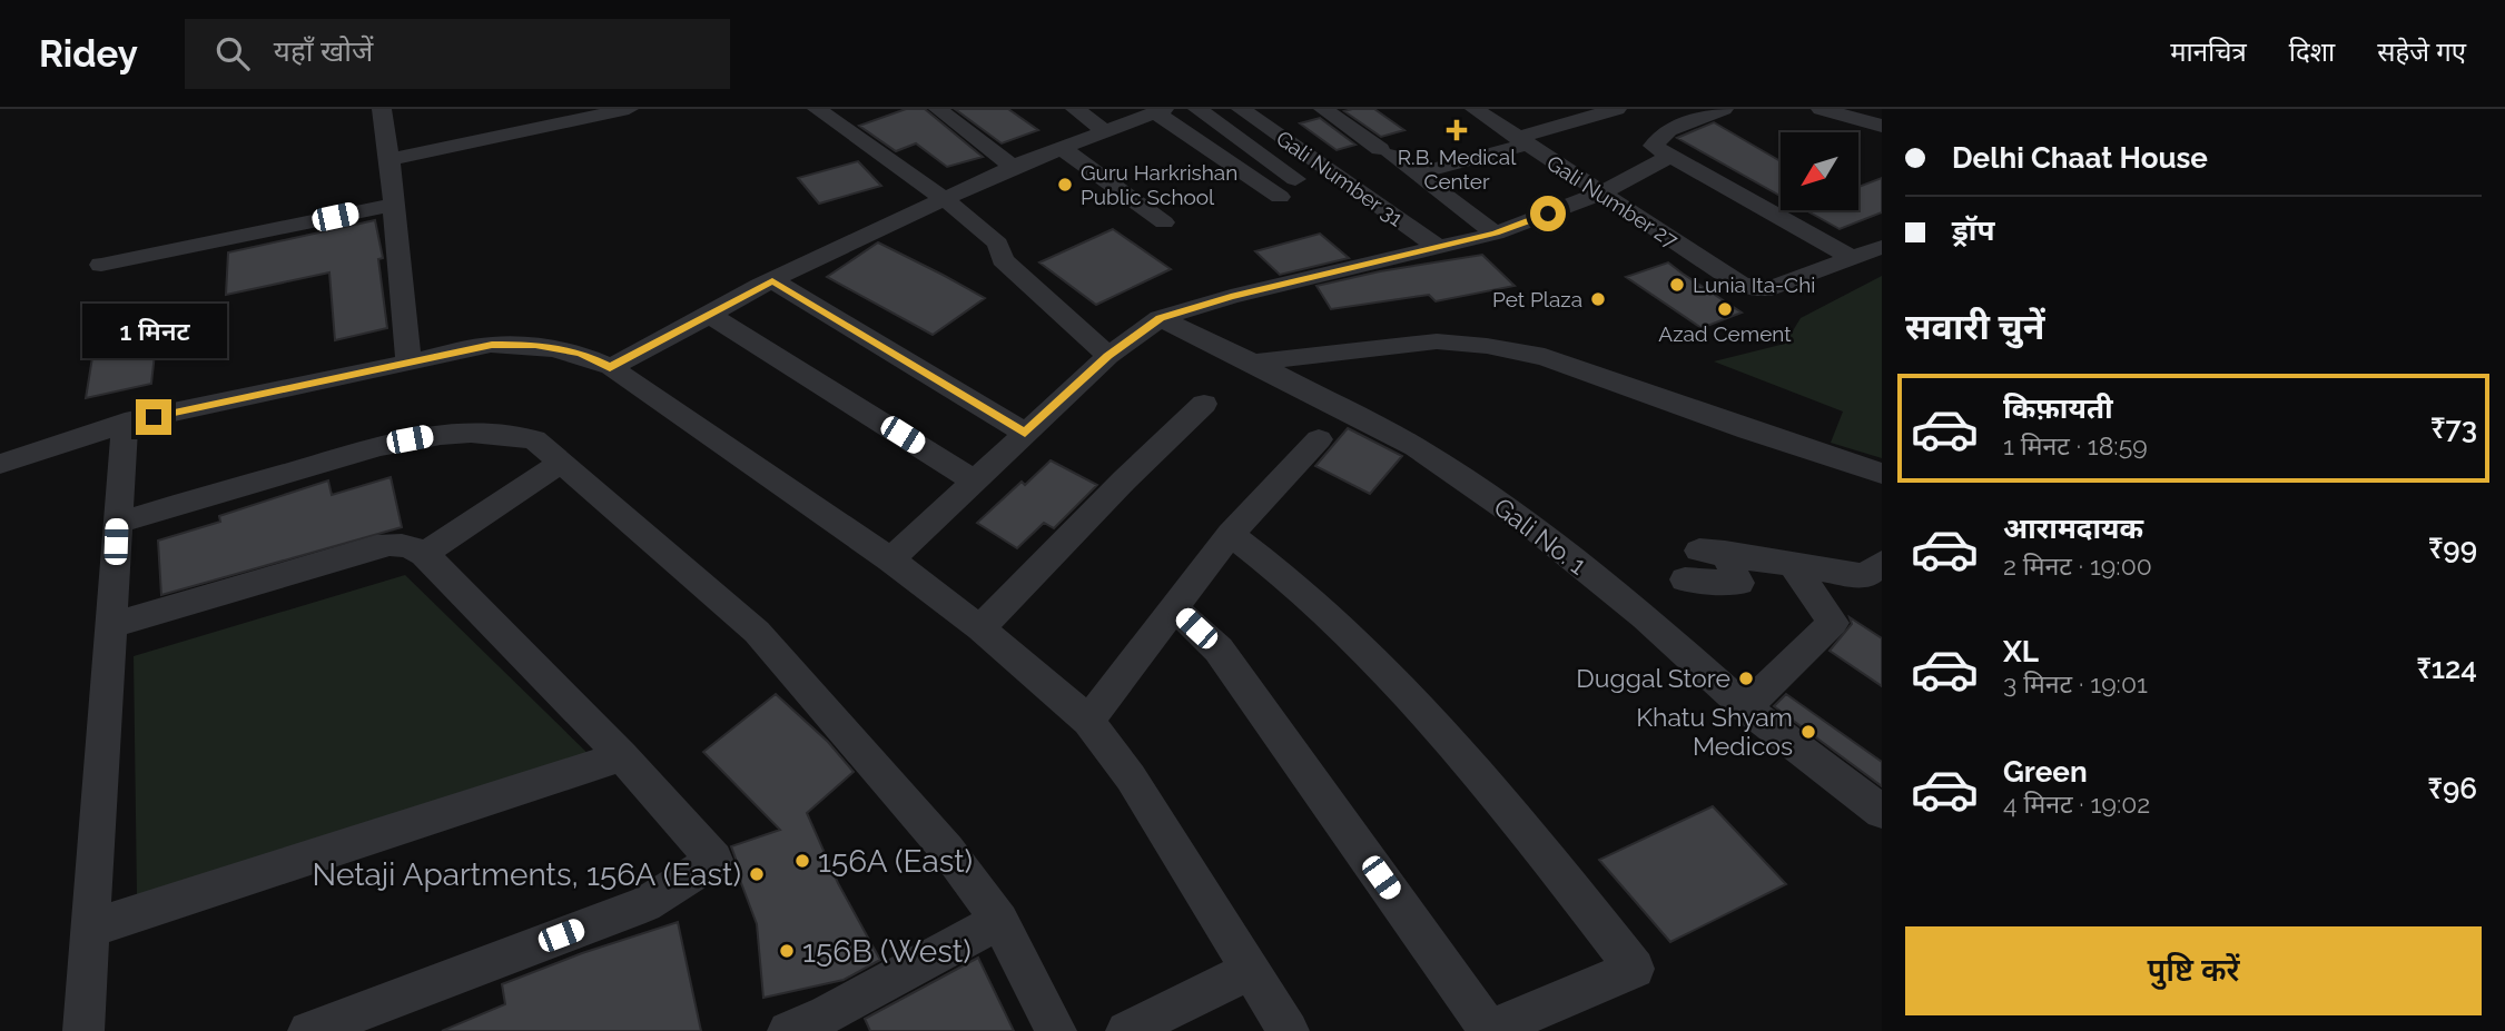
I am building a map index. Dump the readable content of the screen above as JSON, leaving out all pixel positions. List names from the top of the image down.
{
  "streets": {
    "street": ["Gali Number 31", "Gali Number 27", "Gali No. 1"]
  },
  "places": {
    "health": ["R.B. Medical Center"],
    "other": [
      "Guru Harkrishan Public School",
      "Lunia Ita-Chi",
      "Pet Plaza",
      "Azad Cement",
      "Duggal Store",
      "Khatu Shyam Medicos",
      "156A (East)",
      "Netaji Apartments, 156A (East)",
      "156B (West)"
    ]
  },
  "north": "bottom left",
  "page": {
    "header": "Ridey",
    "search": "यहाँ खोजें",
    "nav": ["मानचित्र", "दिशा", "सहेजे गए"],
    "banner": ["Delhi Chaat House", "ड्रॉप"],
    "heading": "सवारी चुनें",
    "bubble": "1 मिनट",
    "list": [
      {
        "name": "किफ़ायती",
        "note": "1 मिनट · 18:59",
        "value": "₹73"
      },
      {
        "name": "आरामदायक",
        "note": "2 मिनट · 19:00",
        "value": "₹99"
      },
      {
        "name": "XL",
        "note": "3 मिनट · 19:01",
        "value": "₹124"
      },
      {
        "name": "Green",
        "note": "4 मिनट · 19:02",
        "value": "₹96"
      }
    ],
    "buttons": "पुष्टि करें"
  }
}
